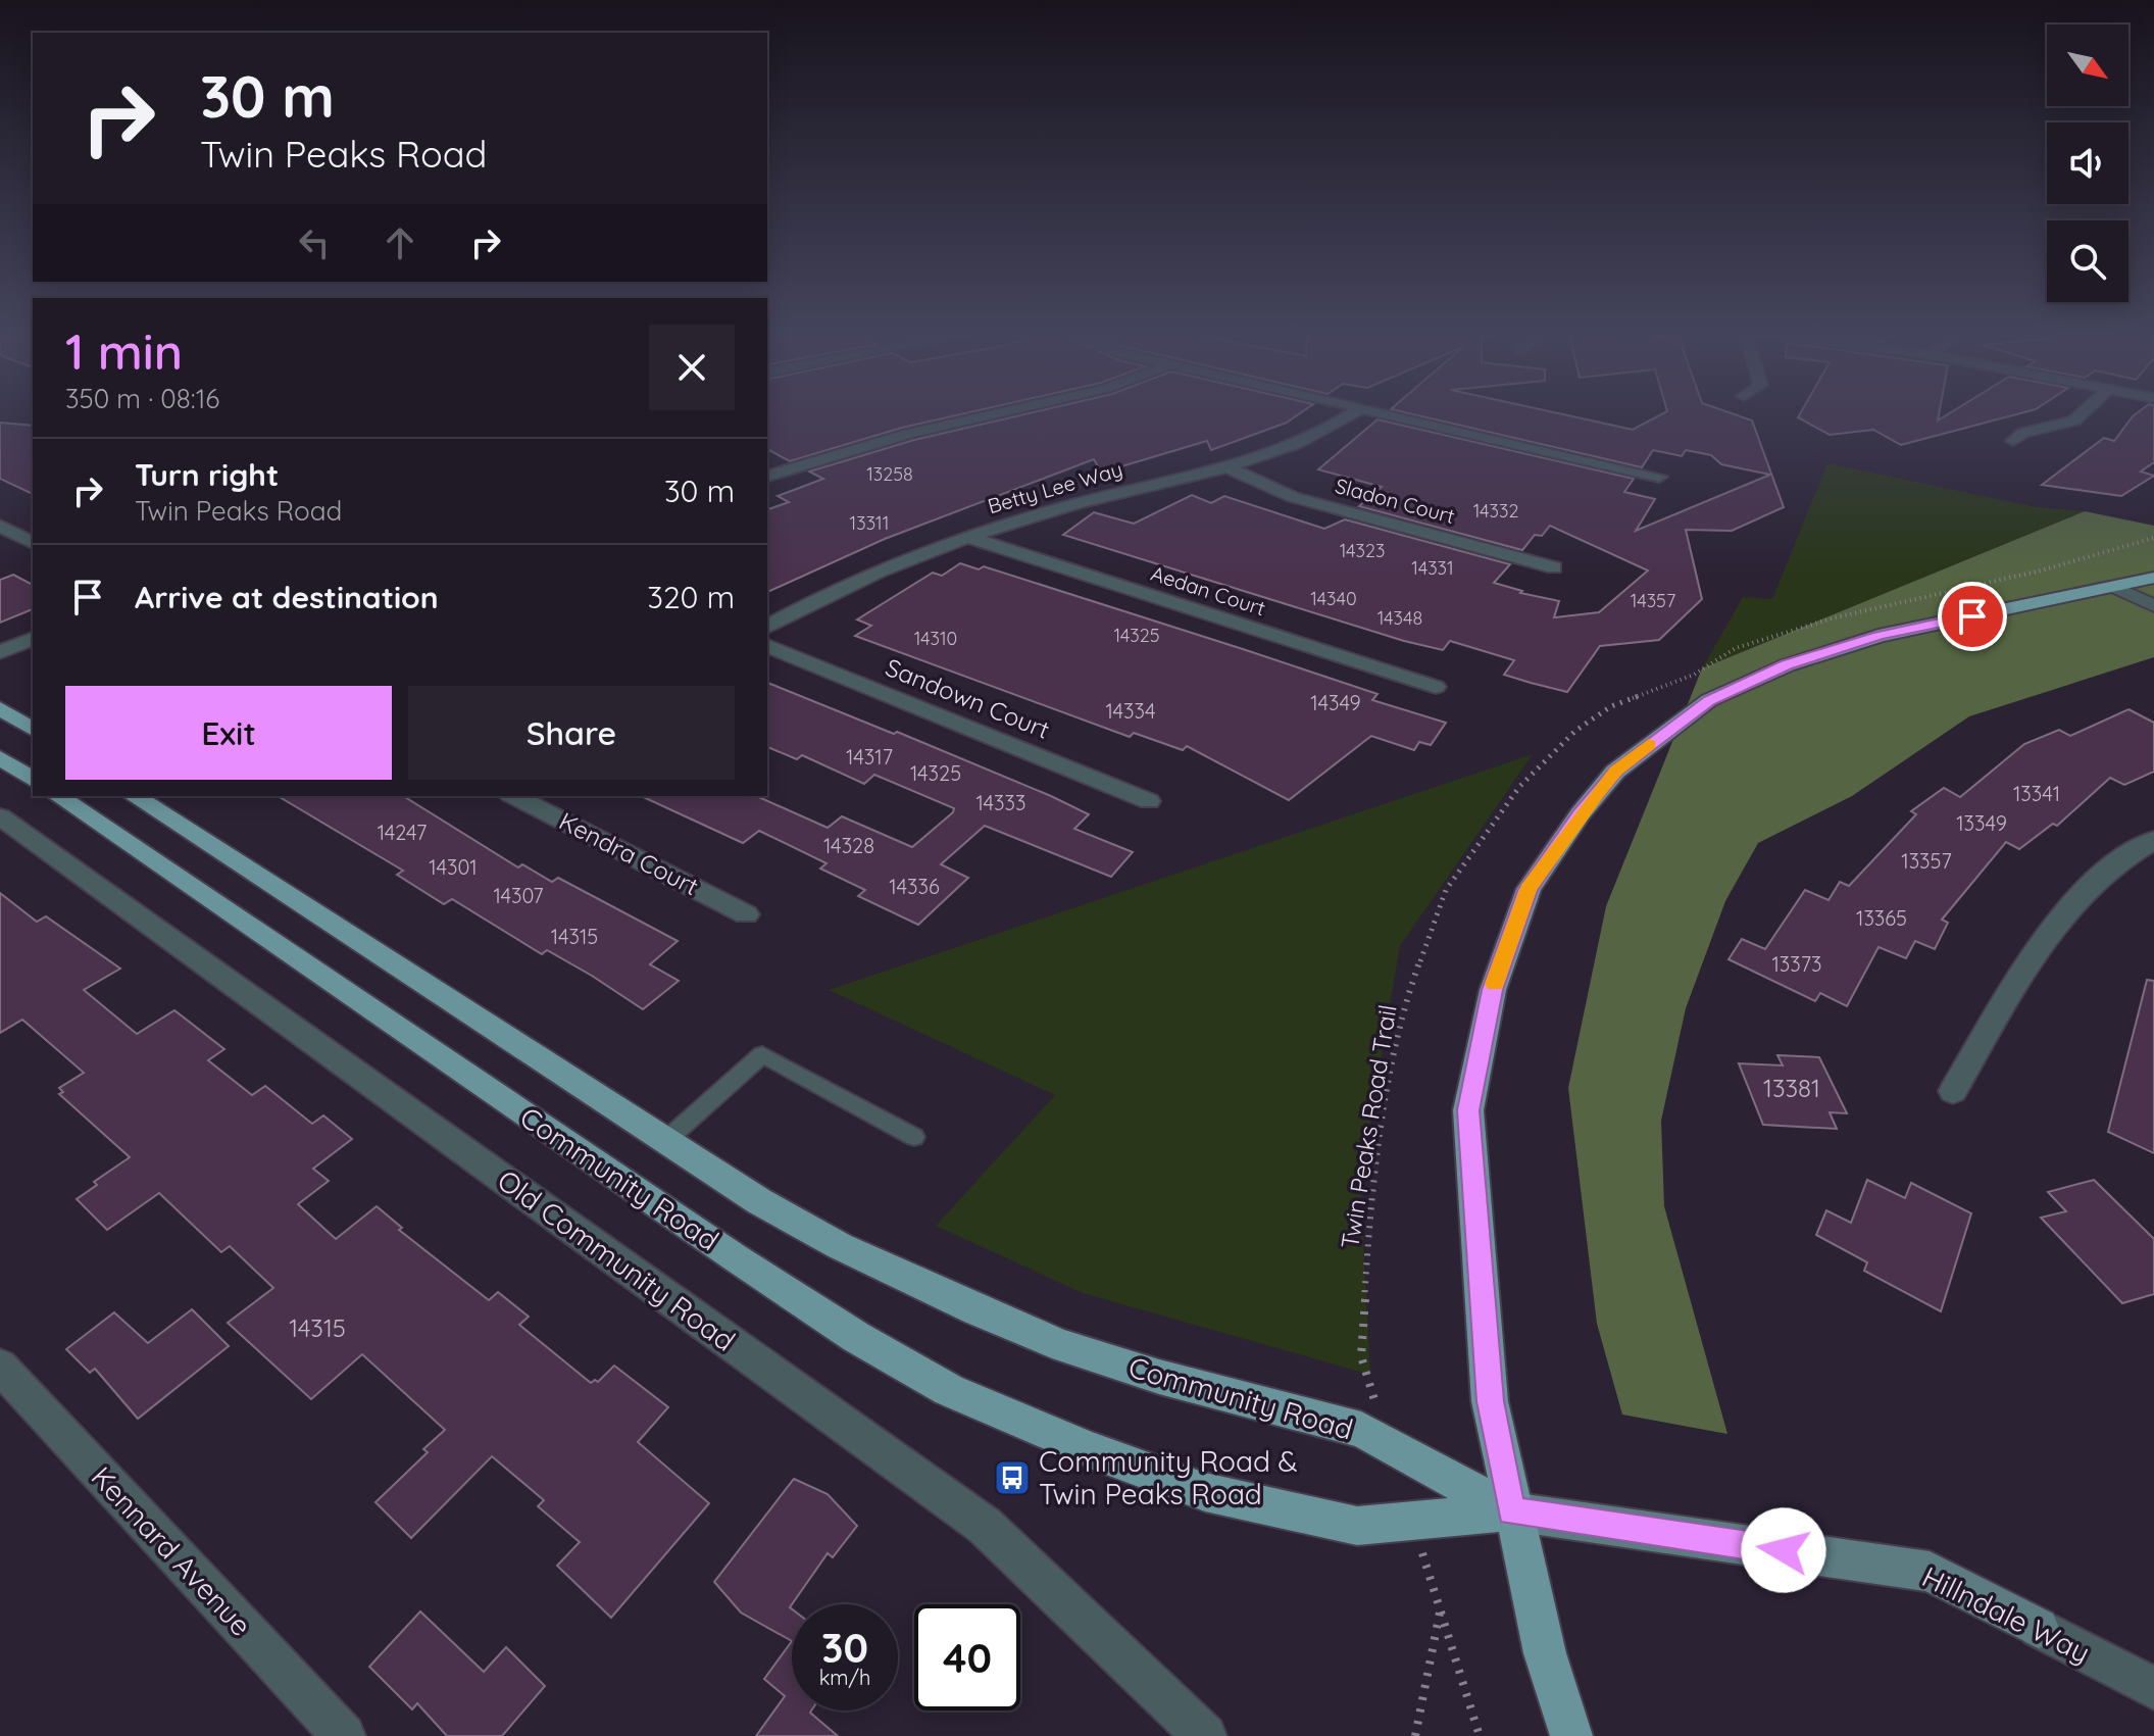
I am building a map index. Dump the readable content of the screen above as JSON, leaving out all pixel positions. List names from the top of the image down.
{
  "streets": {
    "main road": ["Community Road"],
    "street": [
      "Betty Lee Way",
      "Sladon Court",
      "Aedan Court",
      "Sandown Court",
      "Kendra Court",
      "Old Community Road",
      "Kennard Avenue",
      "Hillndale Way"
    ],
    "path": ["Twin Peaks Road Trail"]
  },
  "crossings": [
    ["Betty Lee Way", "Sladon Court"],
    ["Betty Lee Way", "Aedan Court"],
    ["Twin Peaks Road Trail", "Community Road"],
    ["Community Road", "Hillndale Way"]
  ],
  "places": {
    "bus stop": ["Community Road & Twin Peaks Road"]
  },
  "house_numbers": [
    "13258",
    "14332",
    "13311",
    "14323",
    "14331",
    "14340",
    "14357",
    "14348",
    "14325",
    "14310",
    "14349",
    "14334",
    "14317",
    "14325",
    "13341",
    "14333",
    "13349",
    "14247",
    "14328",
    "13357",
    "14301",
    "14336",
    "14307",
    "13365",
    "14315",
    "13373",
    "13381",
    "14315"
  ],
  "north": "bottom right",
  "page": {
    "turn": ["30 m", "Twin Peaks Road"],
    "heading": ["1 min", "350 m · 08:16"],
    "list": [
      {
        "name": "Turn right",
        "note": "Twin Peaks Road",
        "value": "30 m"
      },
      {
        "name": "Arrive at destination",
        "value": "320 m"
      }
    ],
    "buttons": ["Exit", "Share"],
    "speed": "30 km/h",
    "limit": "40"
  }
}
